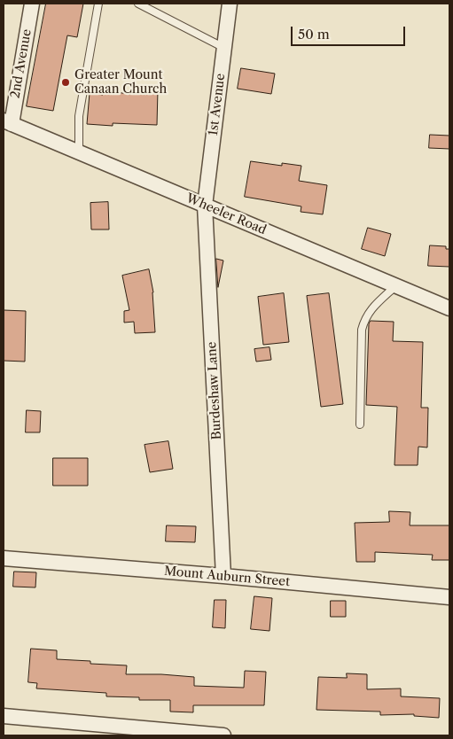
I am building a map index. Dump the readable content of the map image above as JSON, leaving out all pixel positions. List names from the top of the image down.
{
  "streets": {
    "street": [
      "2nd Avenue",
      "1st Avenue",
      "Wheeler Road",
      "Burdeshaw Lane",
      "Mount Auburn Street"
    ]
  },
  "crossings": [
    ["2nd Avenue", "Wheeler Road"],
    ["1st Avenue", "Wheeler Road"],
    ["1st Avenue", "Burdeshaw Lane"],
    ["Wheeler Road", "Burdeshaw Lane"],
    ["Burdeshaw Lane", "Mount Auburn Street"]
  ],
  "places": ["Greater Mount Canaan Church"],
  "scale_bar": "50 m"
}
